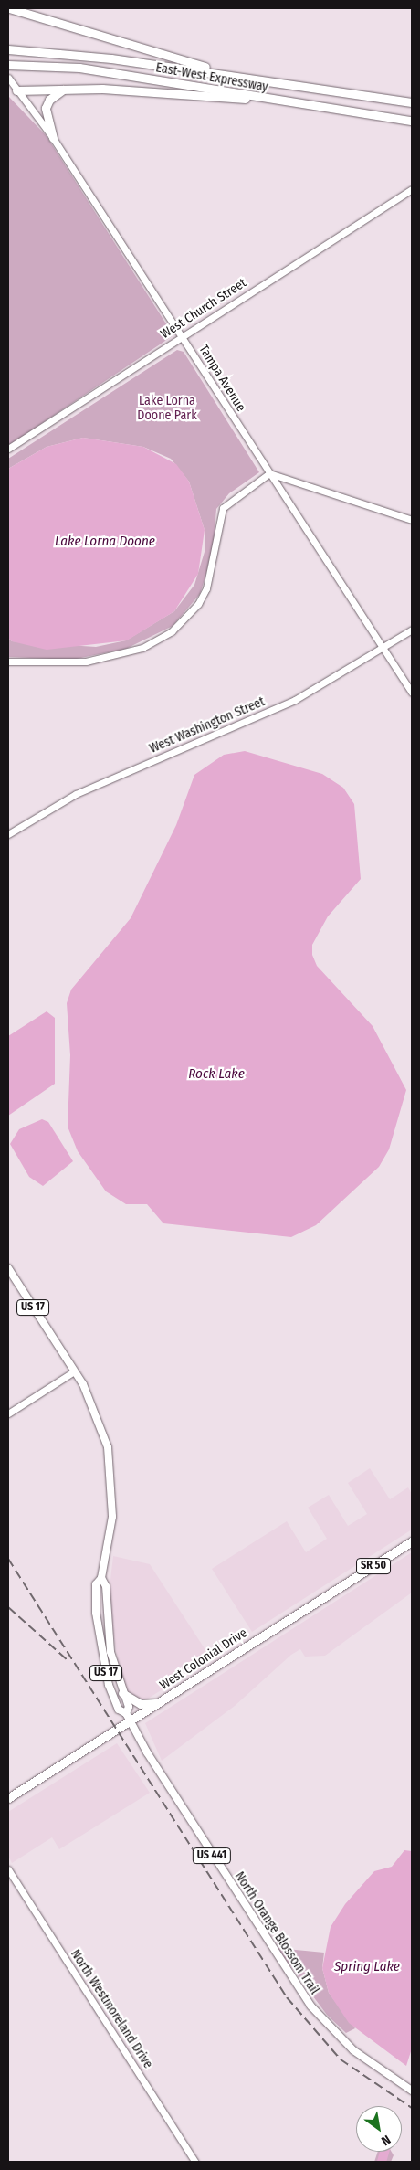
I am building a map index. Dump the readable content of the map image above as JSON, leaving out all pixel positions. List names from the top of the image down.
{
  "streets": {
    "highway": ["East-West Expressway", "SR 50", "West Colonial Drive"],
    "main road": ["US 17", "US 441", "North Orange Blossom Trail"],
    "street": [
      "West Church Street",
      "Tampa Avenue",
      "West Washington Street",
      "North Westmoreland Drive"
    ]
  },
  "crossings": [
    ["West Church Street", "Tampa Avenue"],
    ["Tampa Avenue", "West Washington Street"],
    ["West Colonial Drive", "North Orange Blossom Trail"]
  ],
  "water": ["Lake Lorna Doone", "Rock Lake", "Spring Lake"],
  "parks": ["Lake Lorna Doone Park"],
  "north": "bottom right"
}
